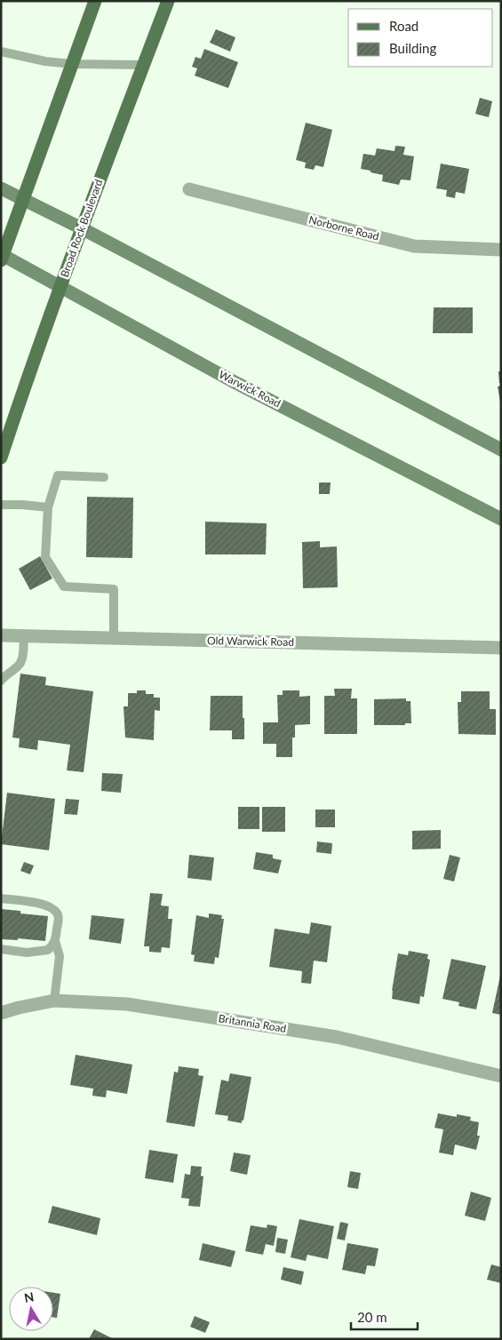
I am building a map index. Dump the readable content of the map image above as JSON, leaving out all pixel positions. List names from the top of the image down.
{
  "streets": {
    "main road": ["Broad Rock Boulevard", "Warwick Road"],
    "street": ["Norborne Road", "Old Warwick Road", "Britannia Road"]
  },
  "crossings": [
    ["Broad Rock Boulevard", "Warwick Road"]
  ],
  "legend": ["Road", "Building"],
  "scale_bar": "20 m",
  "north": "top"
}
